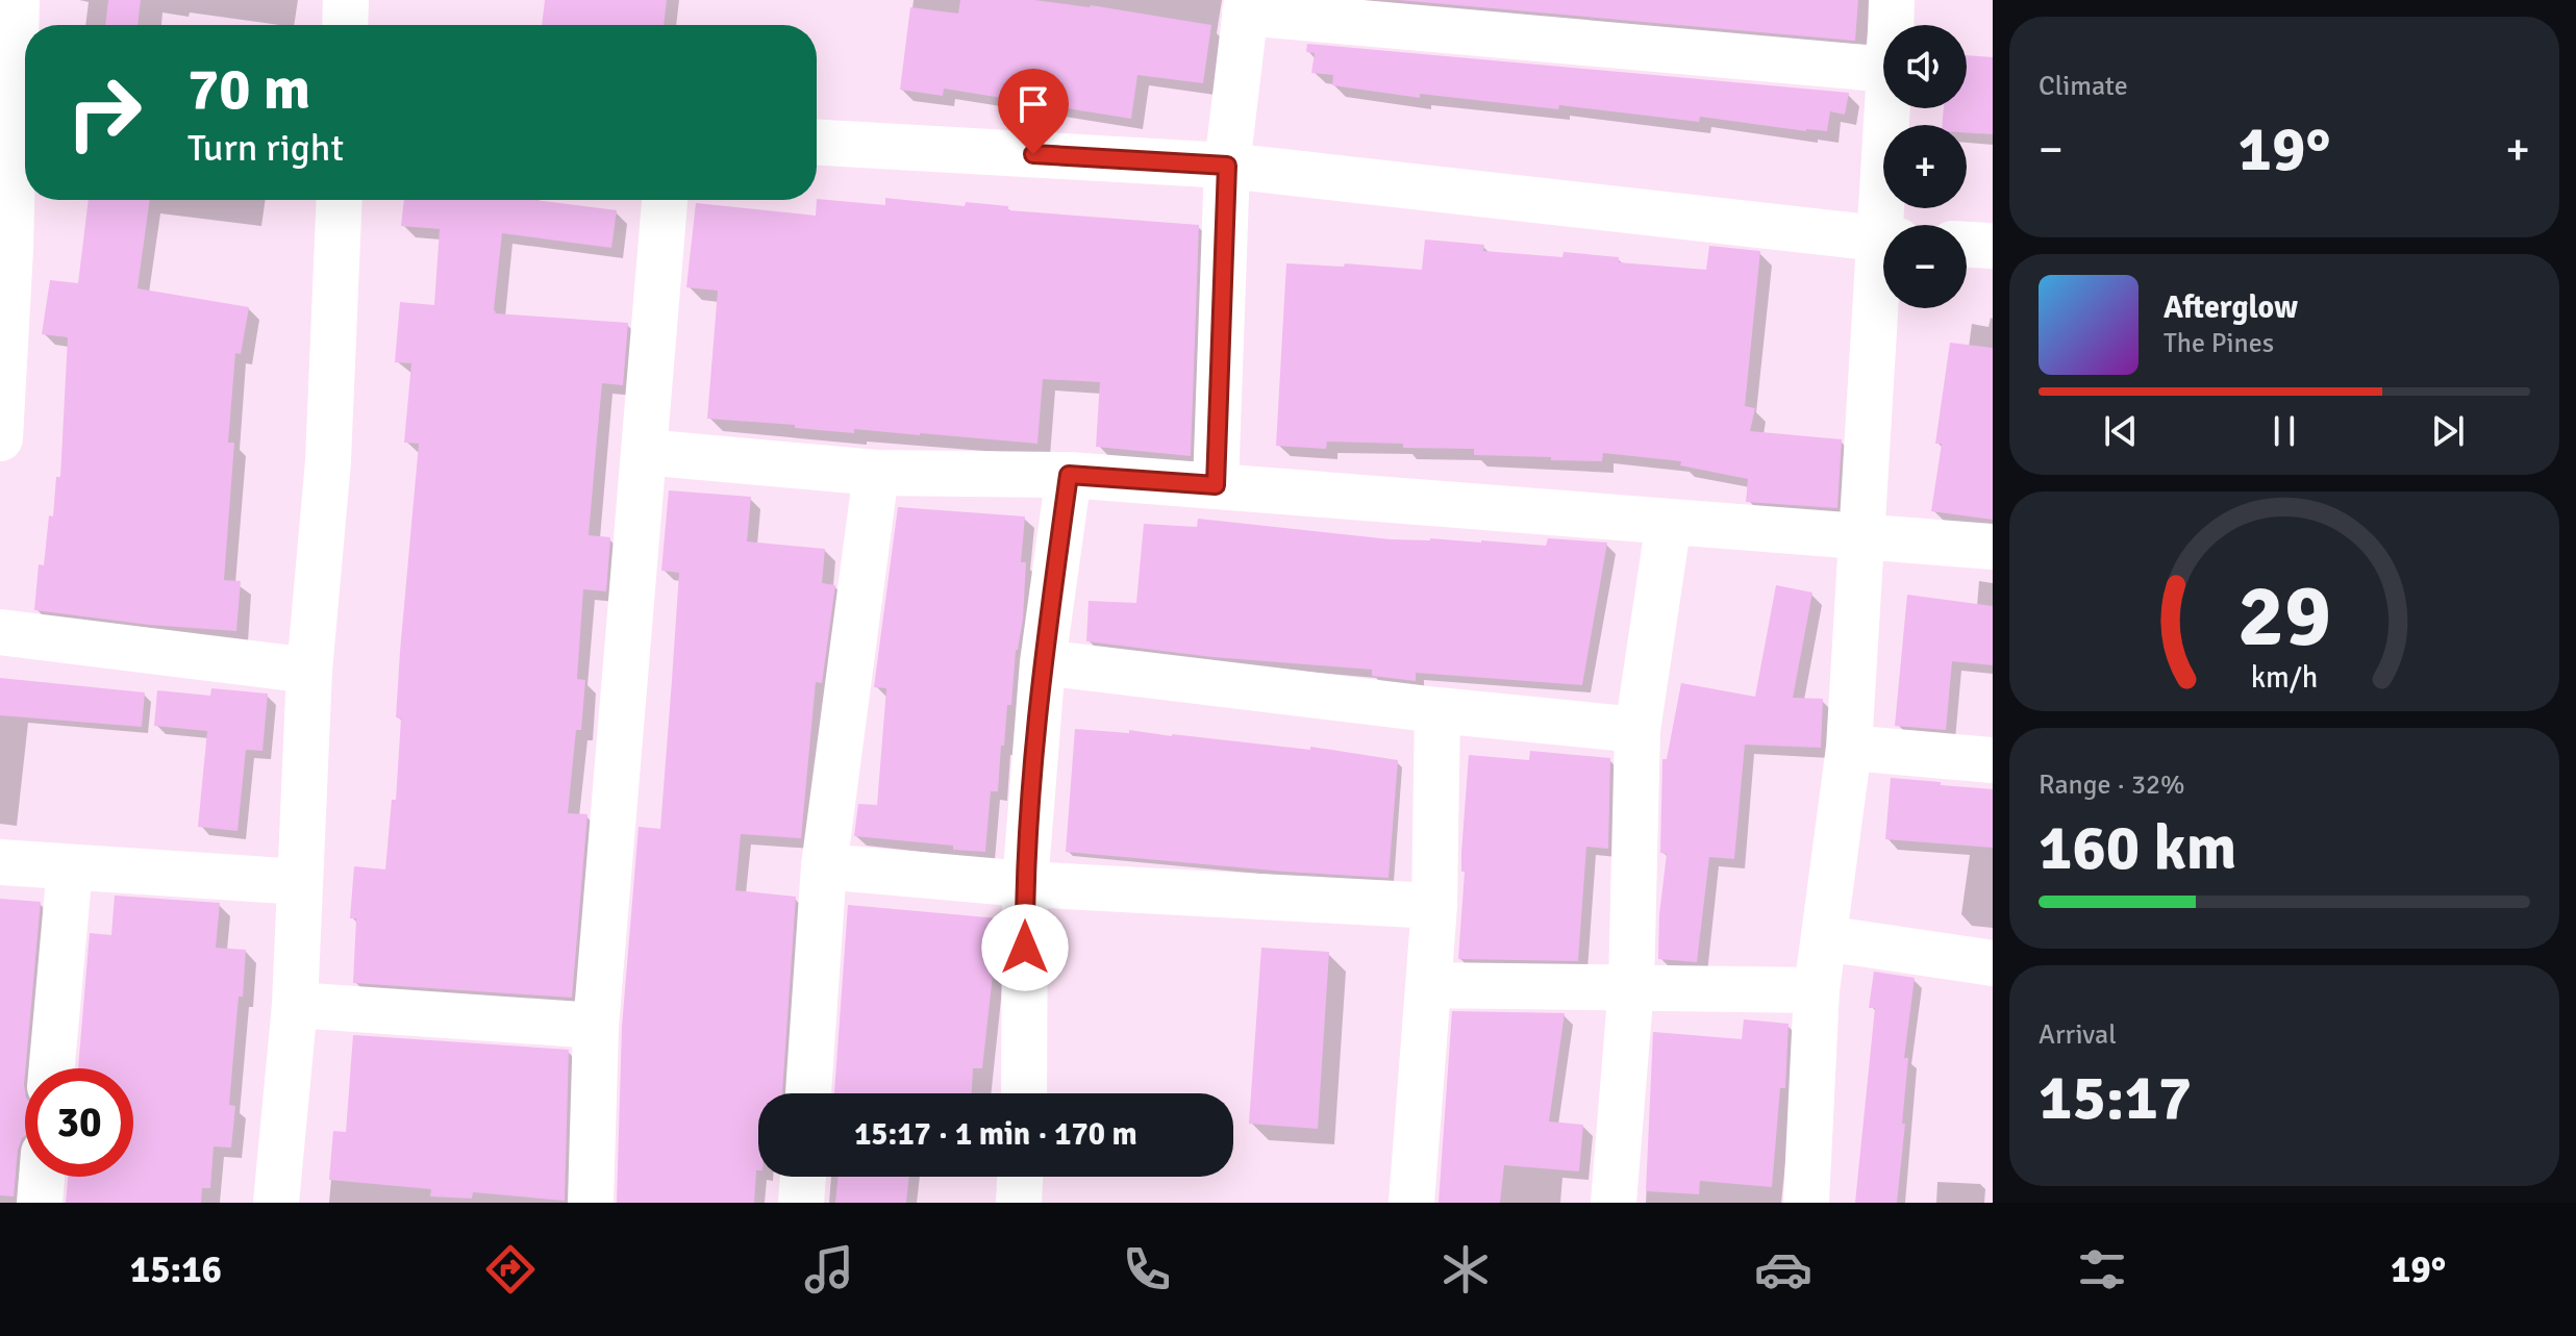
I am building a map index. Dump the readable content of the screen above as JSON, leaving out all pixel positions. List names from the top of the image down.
{
  "page": {
    "tile": [
      "Climate",
      ["Range · 32%", "160 km"],
      ["Arrival", "15:17"]
    ],
    "map_buttons": ["+", "−"],
    "turn": ["70 m", "Turn right"],
    "heat": ["−", "19°", "+"],
    "song": ["Afterglow", "The Pines"],
    "limit": "30",
    "trip": "15:17 · 1 min · 170 m",
    "tabs": ["15:16", "19°"],
    "gauge": ["29", "km/h"]
  }
}
